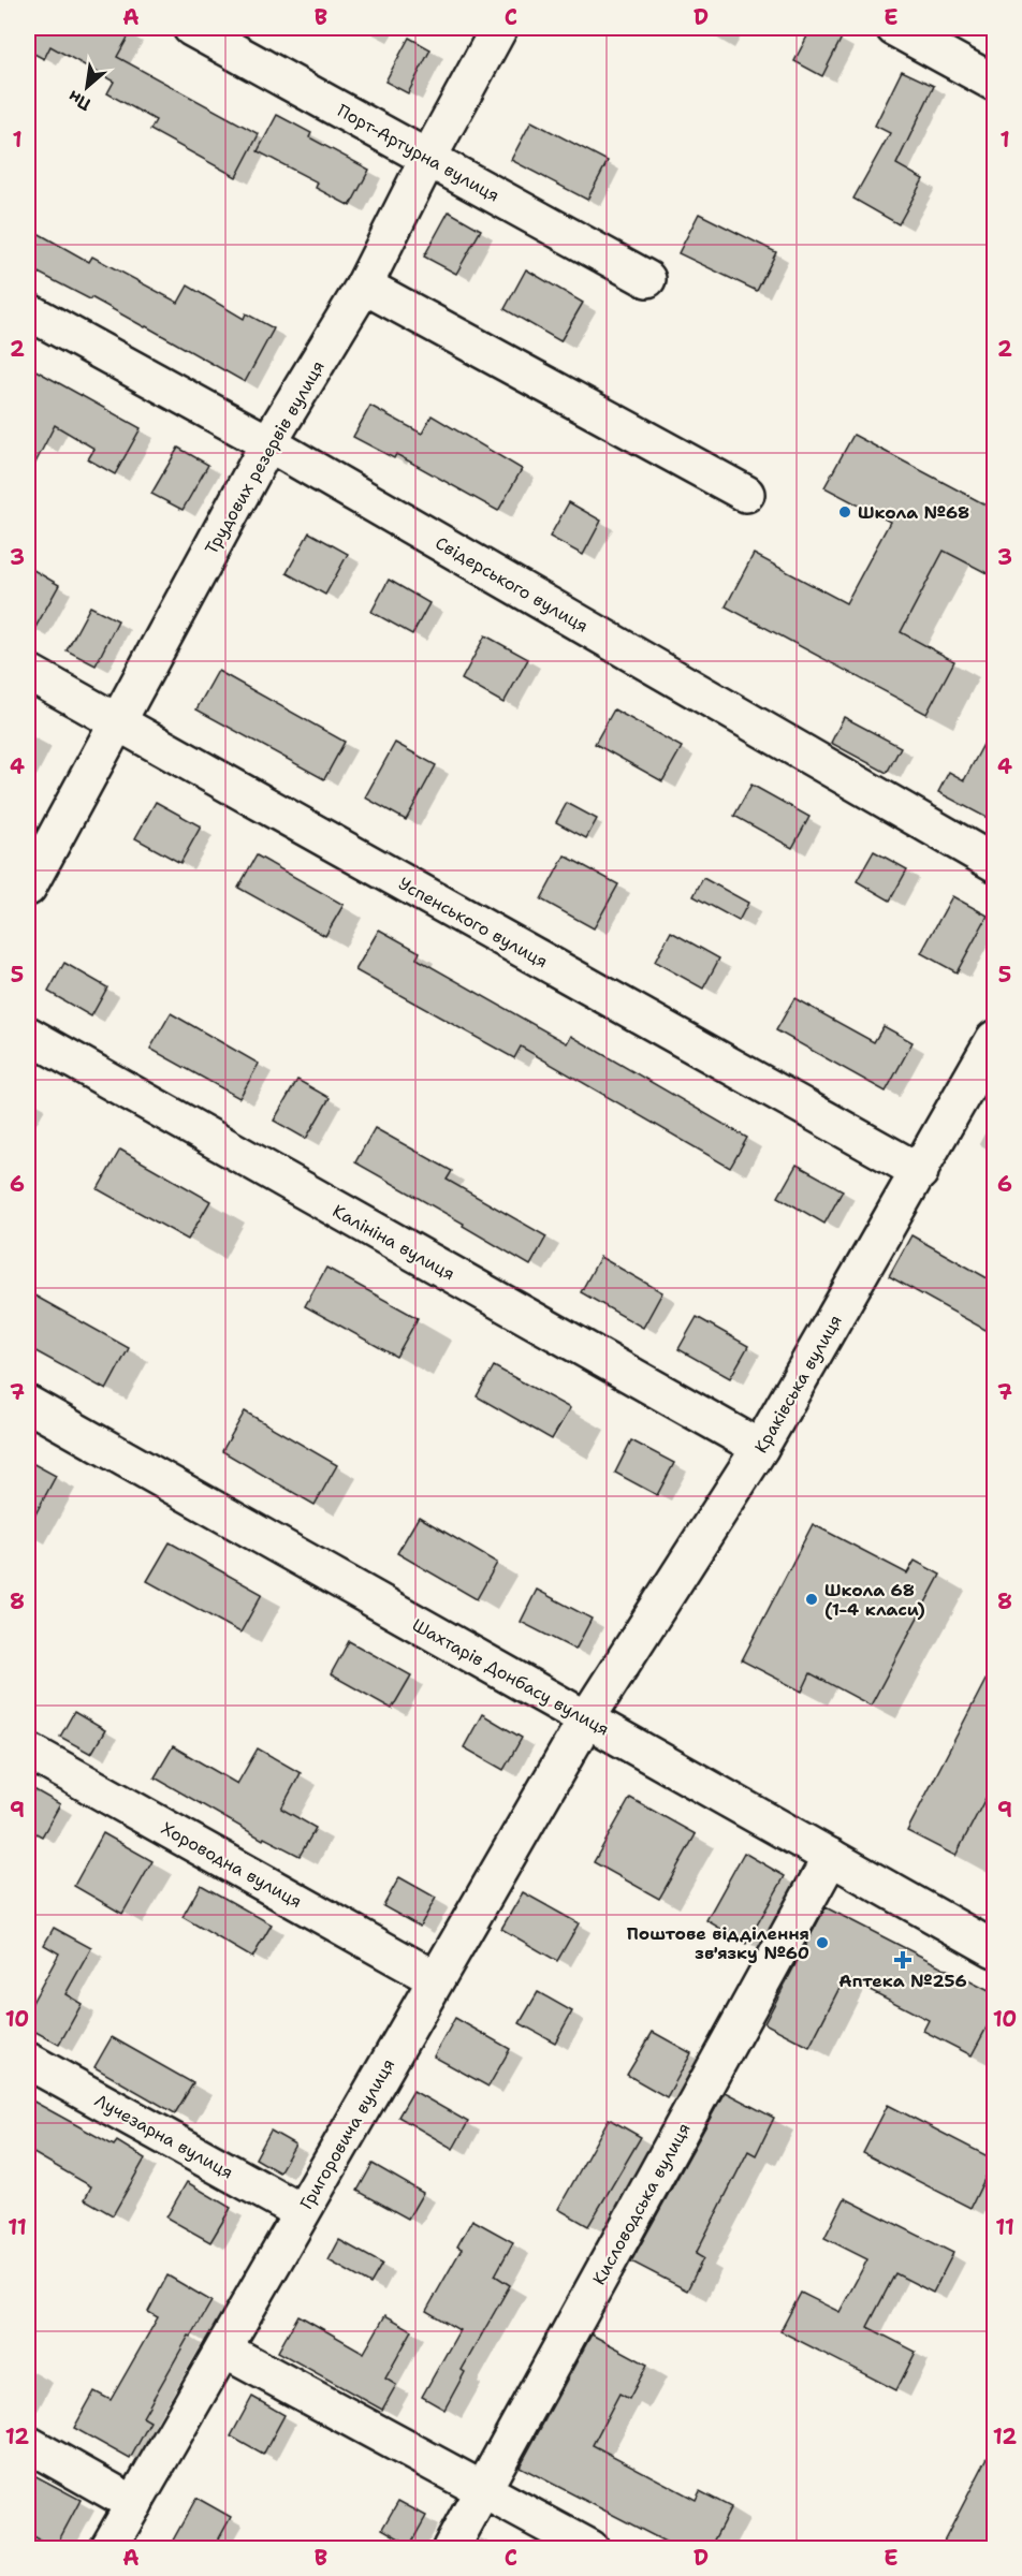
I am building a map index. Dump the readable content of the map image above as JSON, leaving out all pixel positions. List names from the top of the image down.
{
  "streets": {
    "street": [
      "Порт-Артурна вулиця",
      "Трудових резервів вулиця",
      "Свідерського вулиця",
      "Успенського вулиця",
      "Калініна вулиця",
      "Краківська вулиця",
      "Шахтарів Донбасу вулиця",
      "Хороводна вулиця",
      "Григоровича вулиця",
      "Лучезарна вулиця",
      "Кисловодська вулиця"
    ]
  },
  "crossings": [
    ["Порт-Артурна вулиця", "Трудових резервів вулиця"],
    ["Трудових резервів вулиця", "Свідерського вулиця"],
    ["Трудових резервів вулиця", "Успенського вулиця"],
    ["Успенського вулиця", "Краківська вулиця"],
    ["Калініна вулиця", "Краківська вулиця"],
    ["Краківська вулиця", "Шахтарів Донбасу вулиця"],
    ["Краківська вулиця", "Григоровича вулиця"],
    ["Шахтарів Донбасу вулиця", "Григоровича вулиця"],
    ["Шахтарів Донбасу вулиця", "Кисловодська вулиця"],
    ["Хороводна вулиця", "Григоровича вулиця"],
    ["Григоровича вулиця", "Лучезарна вулиця"]
  ],
  "places": {
    "other": ["Школа №68", "Школа 68 (1-4 класи)", "Поштове відділення зв'язку №60"],
    "health": ["Аптека №256"]
  },
  "north": "bottom left",
  "grid": {
    "columns": [
      "A",
      "B",
      "C",
      "D",
      "E"
    ],
    "rows": [
      "1",
      "2",
      "3",
      "4",
      "5",
      "6",
      "7",
      "8",
      "9",
      "10",
      "11",
      "12"
    ]
  }
}
